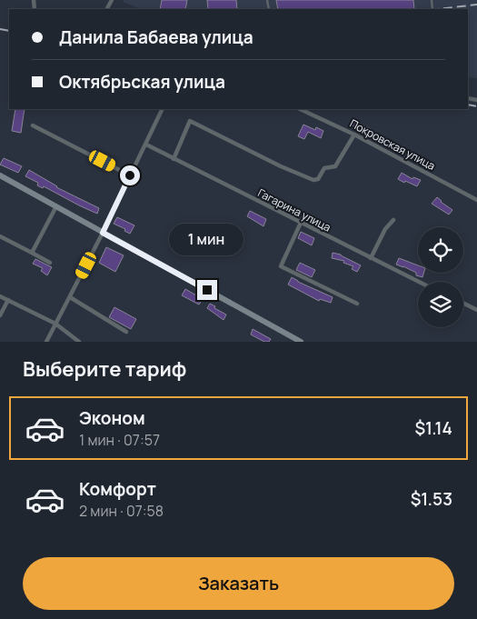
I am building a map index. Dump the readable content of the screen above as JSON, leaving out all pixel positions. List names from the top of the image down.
{
  "streets": {
    "street": ["Покровская улица", "Гагарина улица"]
  },
  "page": {
    "banner": ["Данила Бабаева улица", "Октябрьская улица"],
    "bubble": "1 мин",
    "heading": "Выберите тариф",
    "list": [
      {
        "name": "Эконом",
        "note": "1 мин · 07:57",
        "value": "$1.14"
      },
      {
        "name": "Комфорт",
        "note": "2 мин · 07:58",
        "value": "$1.53"
      }
    ],
    "buttons": "Заказать"
  }
}
